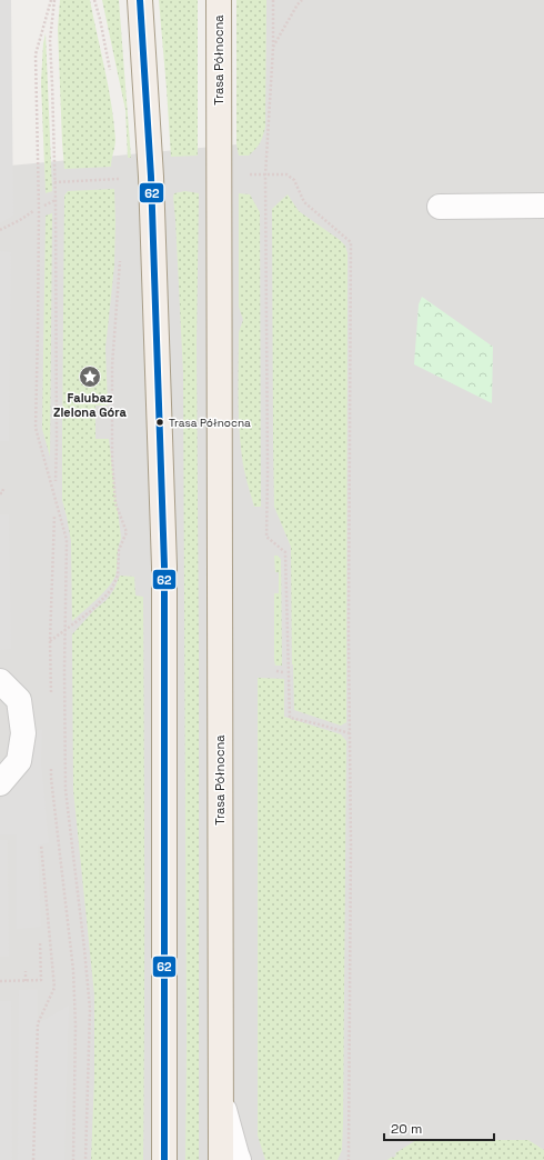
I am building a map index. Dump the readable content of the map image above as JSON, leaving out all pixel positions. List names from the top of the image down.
{
  "streets": {
    "main road": ["Trasa Północna"]
  },
  "places": {
    "place": ["Falubaz Zielona Góra"],
    "other": ["Trasa Północna"]
  },
  "lines": ["transit line 62"],
  "scale_bar": "20 m"
}
